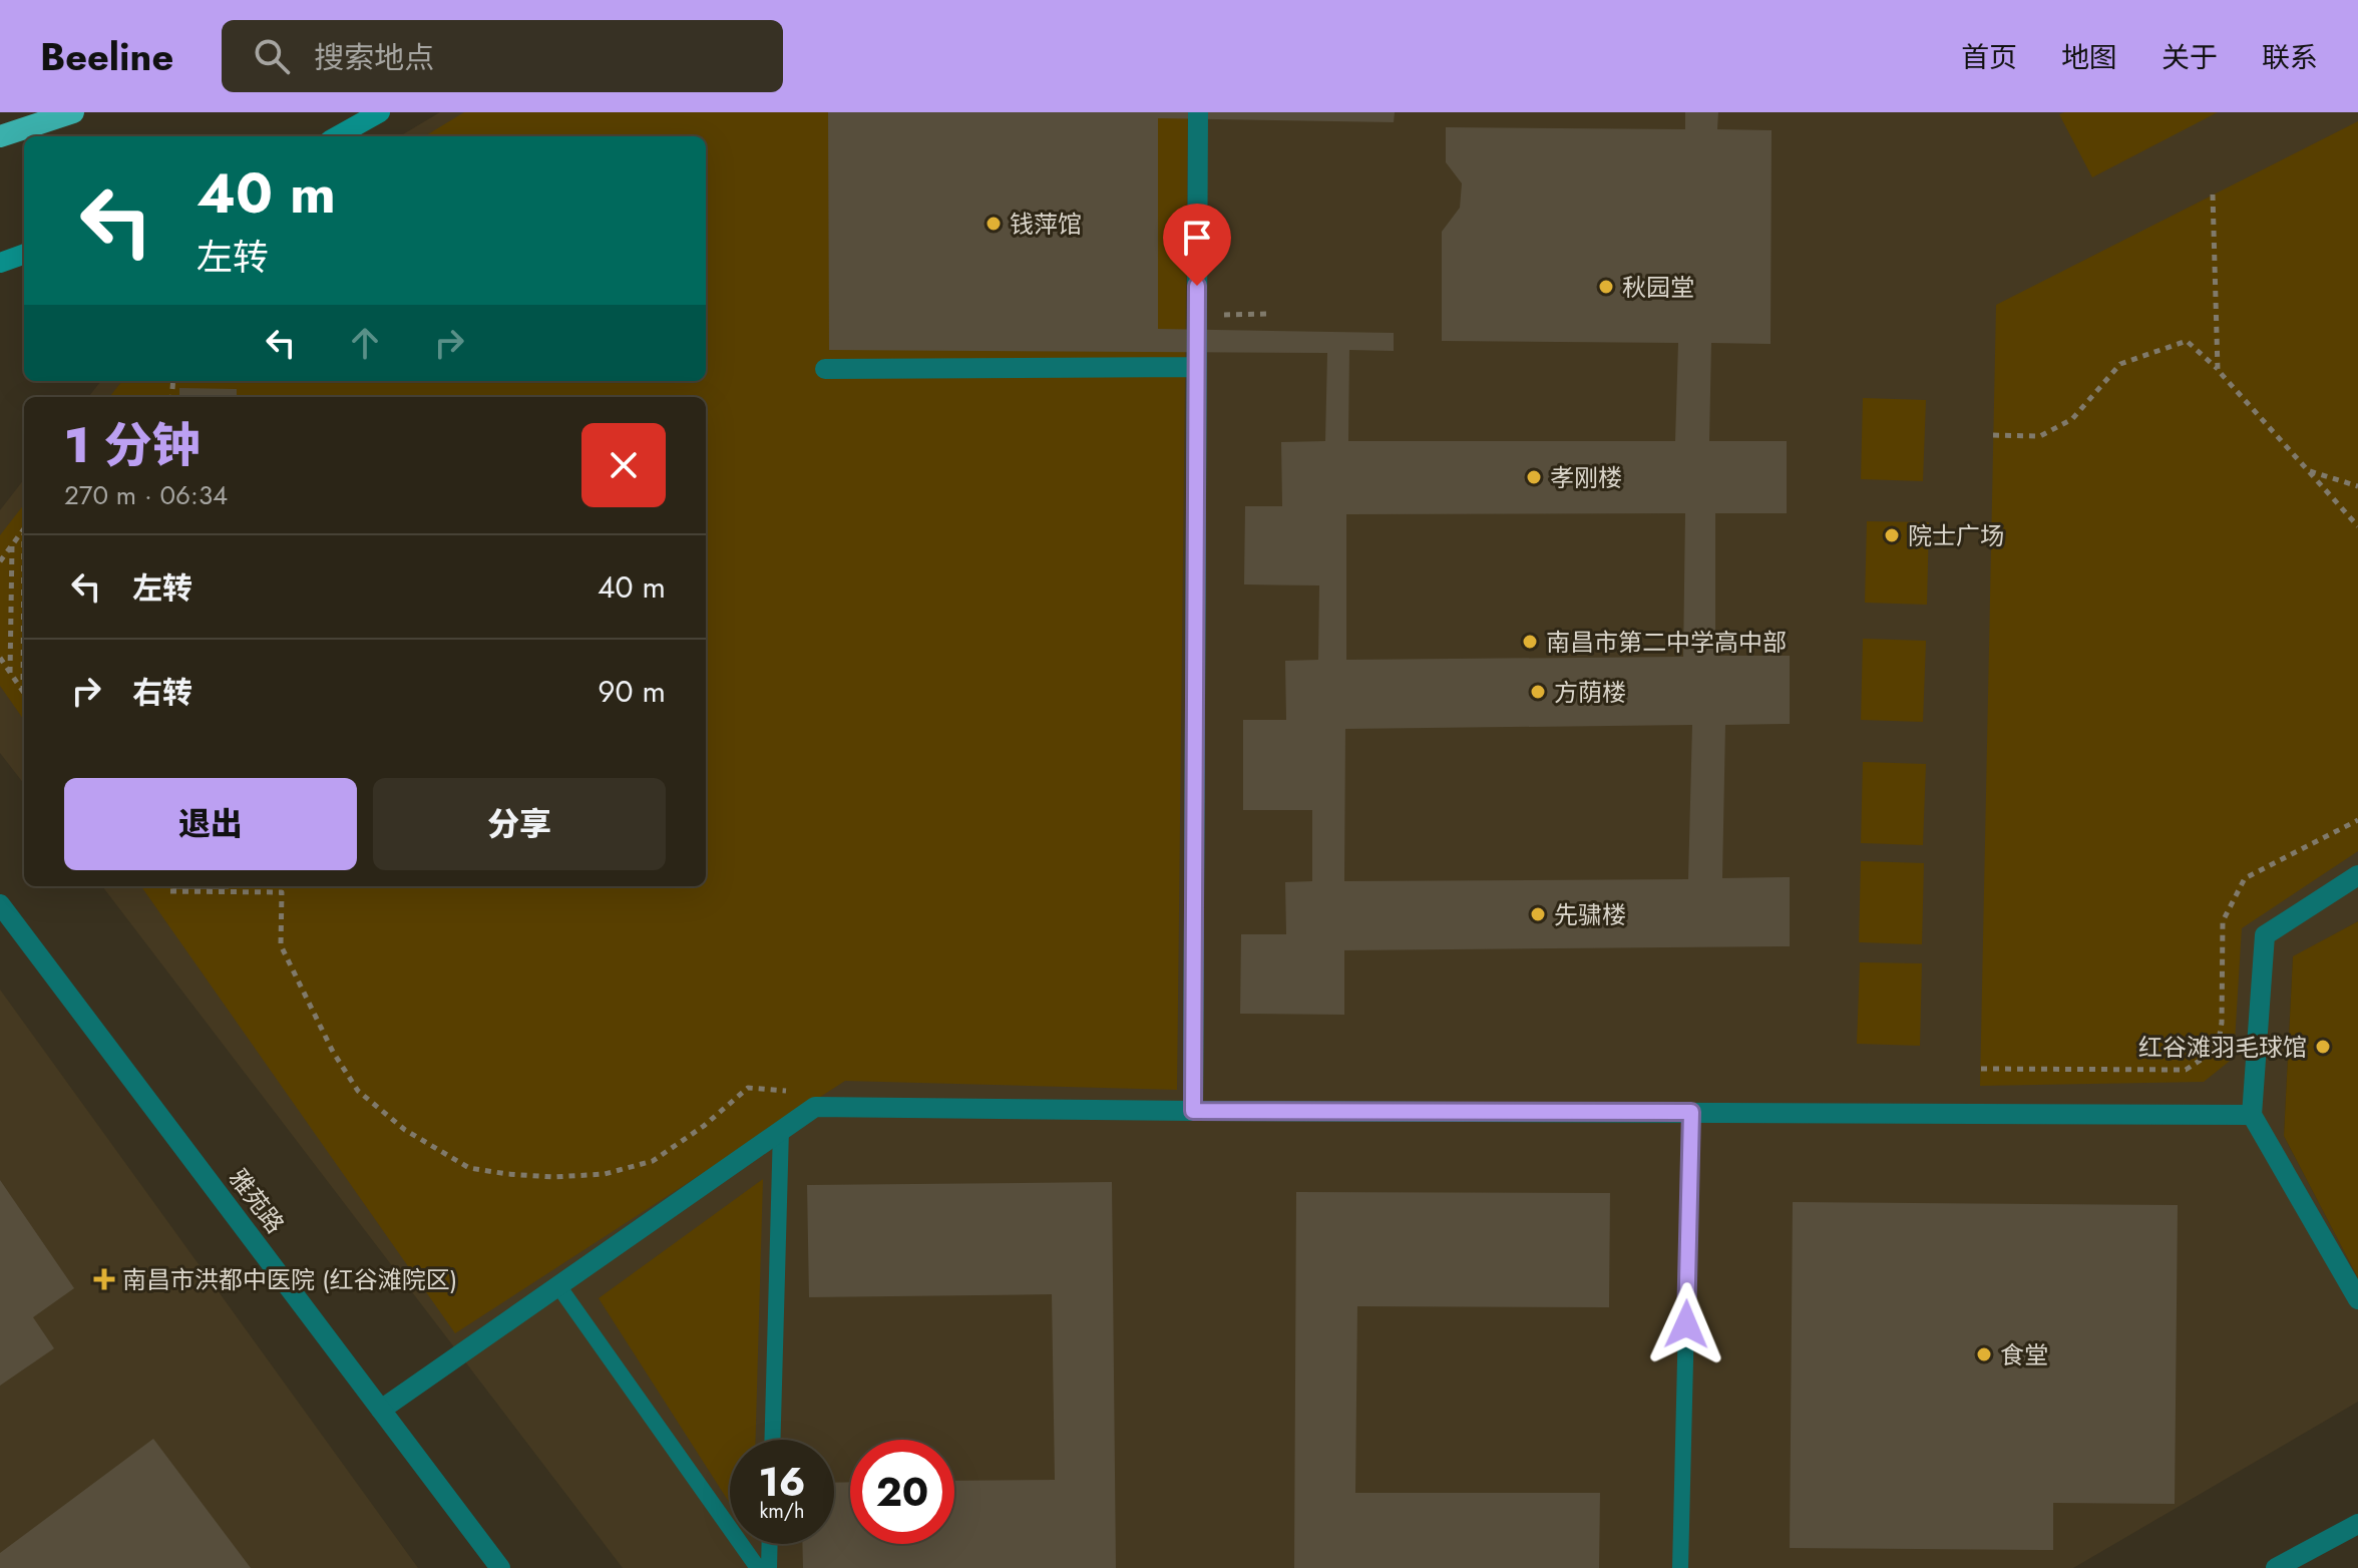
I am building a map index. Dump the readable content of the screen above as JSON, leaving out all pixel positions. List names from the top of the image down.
{
  "streets": {
    "street": ["雅苑路"]
  },
  "places": {
    "other": [
      "钱萍馆",
      "秋园堂",
      "孝刚楼",
      "院士广场",
      "南昌市第二中学高中部",
      "方荫楼",
      "先骕楼",
      "红谷滩羽毛球馆",
      "食堂"
    ],
    "health": ["南昌市洪都中医院 (红谷滩院区)"]
  },
  "page": {
    "header": "Beeline",
    "search": "搜索地点",
    "nav": [
      "首页",
      "地图",
      "关于",
      "联系"
    ],
    "turn": ["40 m", "左转"],
    "heading": ["1 分钟", "270 m · 06:34"],
    "list": [
      {
        "name": "左转",
        "value": "40 m"
      },
      {
        "name": "右转",
        "value": "90 m"
      }
    ],
    "buttons": ["退出", "分享"],
    "speed": "16 km/h",
    "limit": "20"
  }
}
